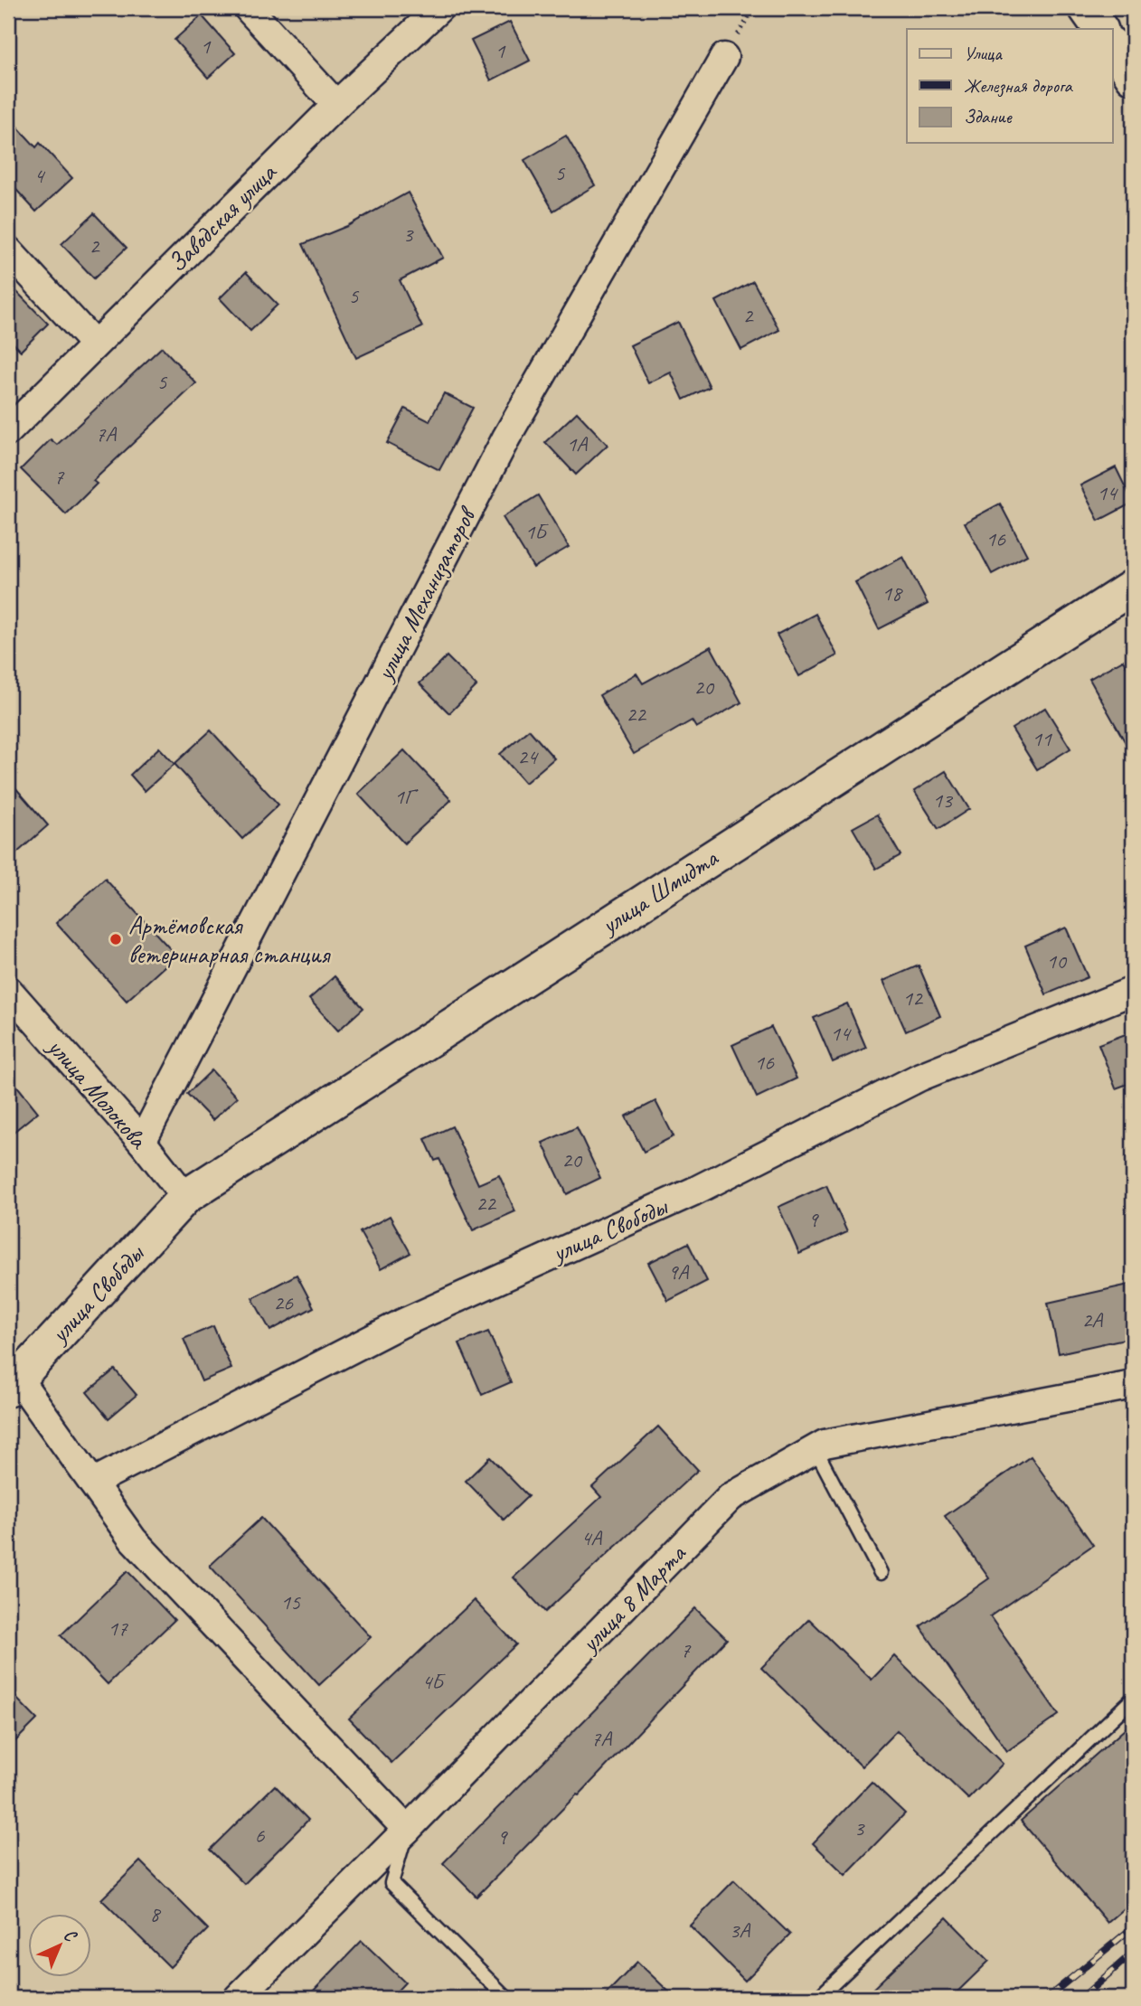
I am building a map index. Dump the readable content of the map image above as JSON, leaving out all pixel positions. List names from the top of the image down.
{
  "streets": {
    "street": [
      "Заводская улица",
      "улица Механизаторов",
      "улица Шмидта",
      "улица Молокова",
      "улица Свободы",
      "улица 8 Марта"
    ]
  },
  "crossings": [
    ["улица Механизаторов", "улица Молокова"],
    ["улица Шмидта", "улица Молокова"],
    ["улица Шмидта", "улица Свободы"],
    ["улица Молокова", "улица Свободы"]
  ],
  "places": ["Артёмовская ветеринарная станция"],
  "house_numbers": [
    "1",
    "1",
    "5",
    "4",
    "3",
    "2",
    "5",
    "2",
    "5",
    "7А",
    "1А",
    "7",
    "14",
    "1Б",
    "16",
    "18",
    "20",
    "22",
    "11",
    "24",
    "1Г",
    "13",
    "10",
    "12",
    "14",
    "16",
    "20",
    "22",
    "9",
    "9А",
    "26",
    "2А",
    "4А",
    "15",
    "17",
    "7",
    "4Б",
    "7А",
    "3",
    "6",
    "9",
    "8",
    "3А"
  ],
  "legend": ["Улица", "Железная дорога", "Здание"],
  "north": "top right"
}
